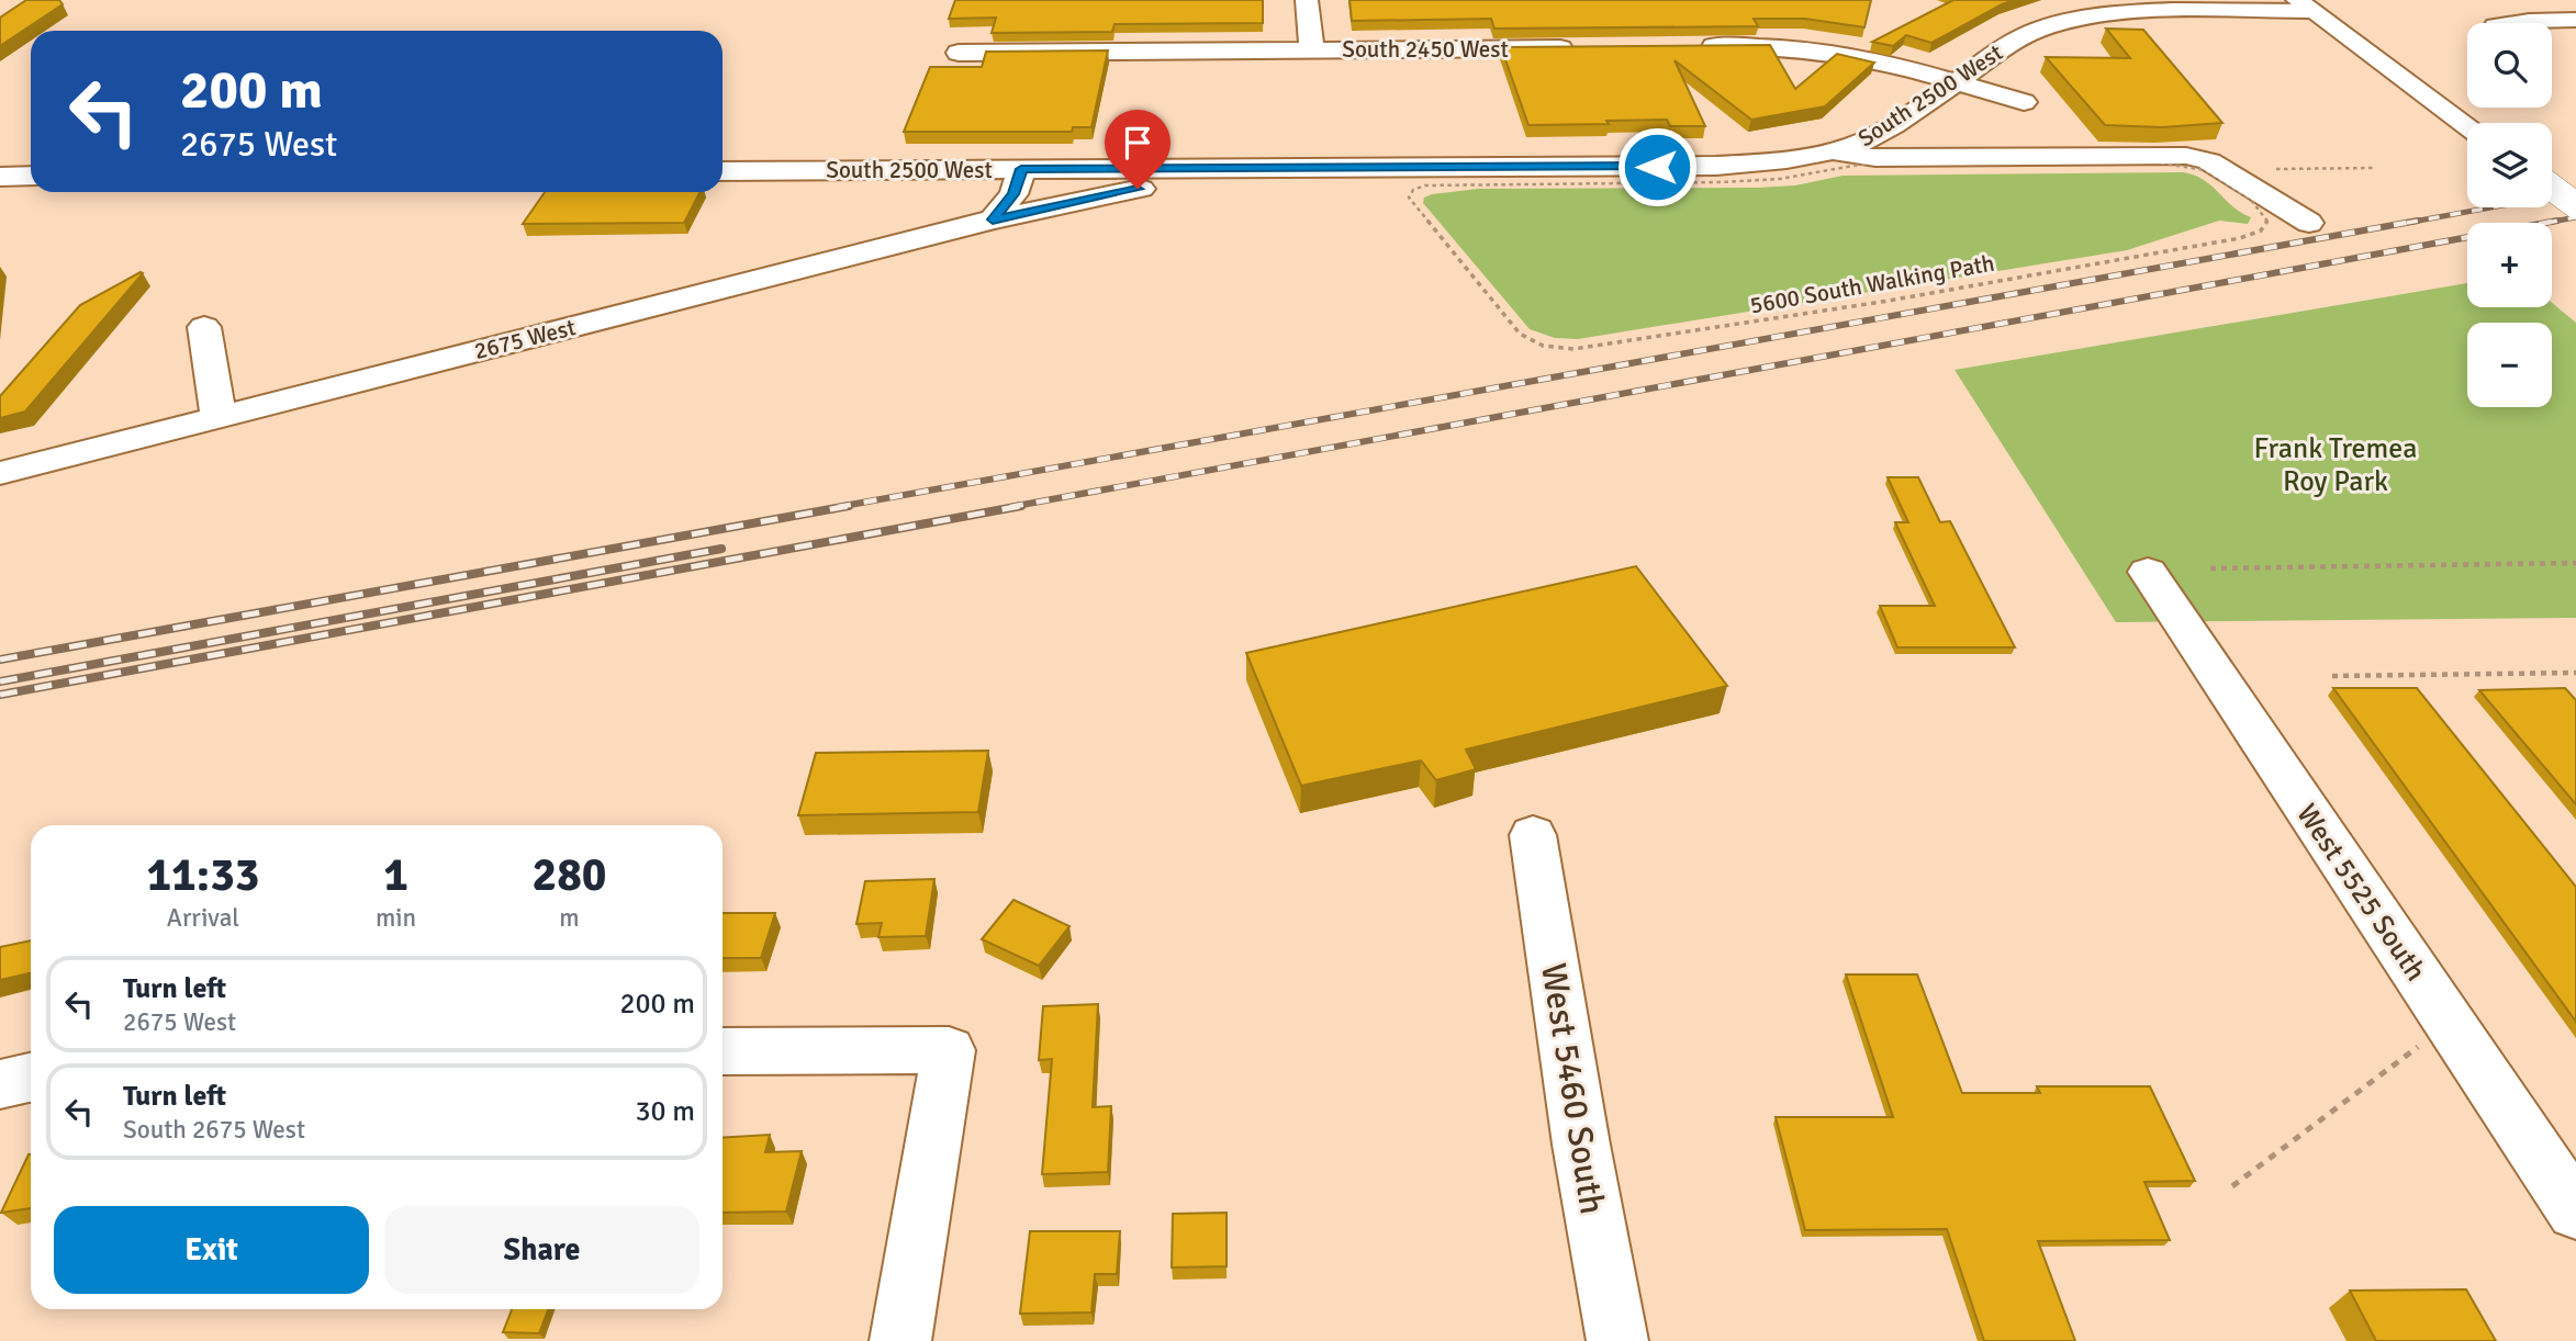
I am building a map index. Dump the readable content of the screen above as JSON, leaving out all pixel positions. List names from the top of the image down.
{
  "streets": {
    "street": [
      "South 2450 West",
      "South 2500 West",
      "2675 West",
      "West 5525 South",
      "West 5460 South"
    ],
    "path": ["5600 South Walking Path"]
  },
  "crossings": [
    ["South 2500 West", "2675 West"]
  ],
  "parks": ["Frank Tremea Roy Park"],
  "page": {
    "map_buttons": ["+", "−"],
    "turn": ["200 m", "2675 West"],
    "eta": [
      "11:33",
      "Arrival",
      "1",
      "min",
      "280",
      "m"
    ],
    "list": [
      {
        "name": "Turn left",
        "note": "2675 West",
        "value": "200 m"
      },
      {
        "name": "Turn left",
        "note": "South 2675 West",
        "value": "30 m"
      }
    ],
    "buttons": ["Exit", "Share"]
  }
}
